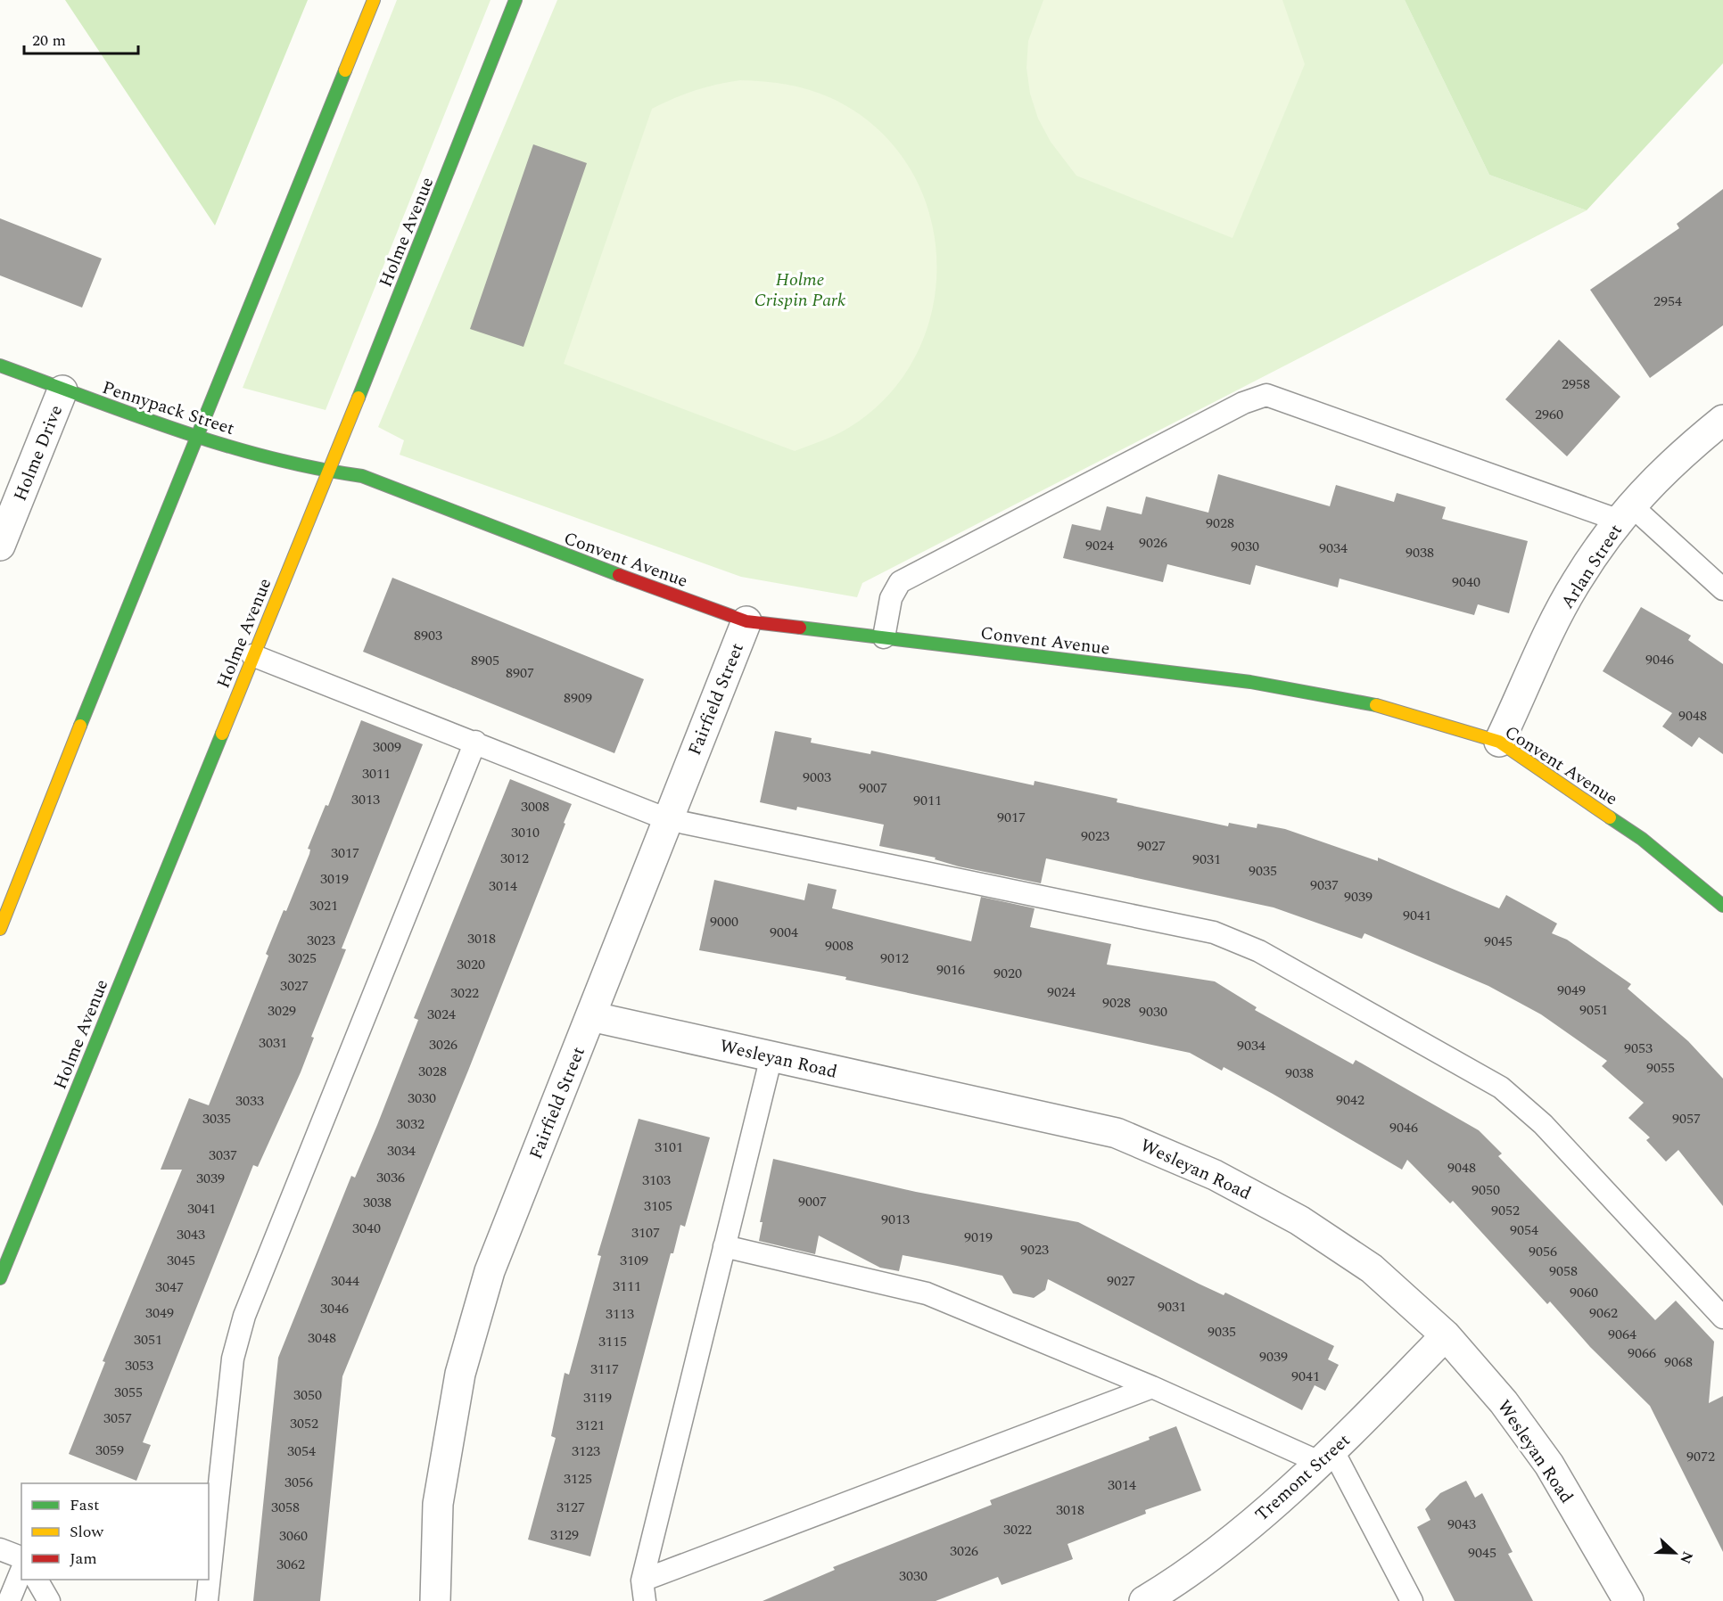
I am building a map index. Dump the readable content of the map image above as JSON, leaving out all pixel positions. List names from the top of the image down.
{
  "streets": {
    "main road": ["Holme Avenue", "Pennypack Street", "Convent Avenue"],
    "street": [
      "Holme Drive",
      "Arlan Street",
      "Fairfield Street",
      "Wesleyan Road",
      "Tremont Street"
    ]
  },
  "crossings": [
    ["Holme Avenue", "Pennypack Street"],
    ["Holme Avenue", "Convent Avenue"],
    ["Pennypack Street", "Holme Drive"],
    ["Pennypack Street", "Convent Avenue"],
    ["Convent Avenue", "Arlan Street"],
    ["Convent Avenue", "Fairfield Street"],
    ["Fairfield Street", "Wesleyan Road"],
    ["Wesleyan Road", "Tremont Street"]
  ],
  "parks": ["Holme Crispin Park"],
  "house_numbers": [
    "2954",
    "2958",
    "2960",
    "9028",
    "9026",
    "9024",
    "9030",
    "9034",
    "9038",
    "9040",
    "8903",
    "9046",
    "8905",
    "8907",
    "8909",
    "9048",
    "3009",
    "3011",
    "9003",
    "9007",
    "3013",
    "9011",
    "3008",
    "9017",
    "3010",
    "9023",
    "9027",
    "3017",
    "3012",
    "9031",
    "9035",
    "3019",
    "9037",
    "3014",
    "9039",
    "3021",
    "9041",
    "9000",
    "9004",
    "3018",
    "3023",
    "9045",
    "9008",
    "3025",
    "9012",
    "3020",
    "9016",
    "9020",
    "3027",
    "9049",
    "9024",
    "3022",
    "9028",
    "9051",
    "3029",
    "9030",
    "3024",
    "3031",
    "3026",
    "9034",
    "9053",
    "9055",
    "3028",
    "9038",
    "3030",
    "9042",
    "3033",
    "3035",
    "9057",
    "3032",
    "9046",
    "3101",
    "3034",
    "3037",
    "9048",
    "3036",
    "3039",
    "3103",
    "9050",
    "9007",
    "3038",
    "3105",
    "3041",
    "9052",
    "9013",
    "3040",
    "9054",
    "3107",
    "3043",
    "9019",
    "9023",
    "9056",
    "3045",
    "3109",
    "9058",
    "3044",
    "9027",
    "3111",
    "3047",
    "9060",
    "9031",
    "3046",
    "3049",
    "9062",
    "3113",
    "9035",
    "9064",
    "3048",
    "3051",
    "3115",
    "9066",
    "9039",
    "9068",
    "3053",
    "3117",
    "9041",
    "3055",
    "3050",
    "3119",
    "3057",
    "3052",
    "3121",
    "3059",
    "3054",
    "3123",
    "9072",
    "3125",
    "3056",
    "3014",
    "3058",
    "3127",
    "3018",
    "9043",
    "3022",
    "3129",
    "3060",
    "3026",
    "9045",
    "3062",
    "3030"
  ],
  "legend": ["Fast", "Slow", "Jam"],
  "scale_bar": "20 m",
  "north": "right"
}
